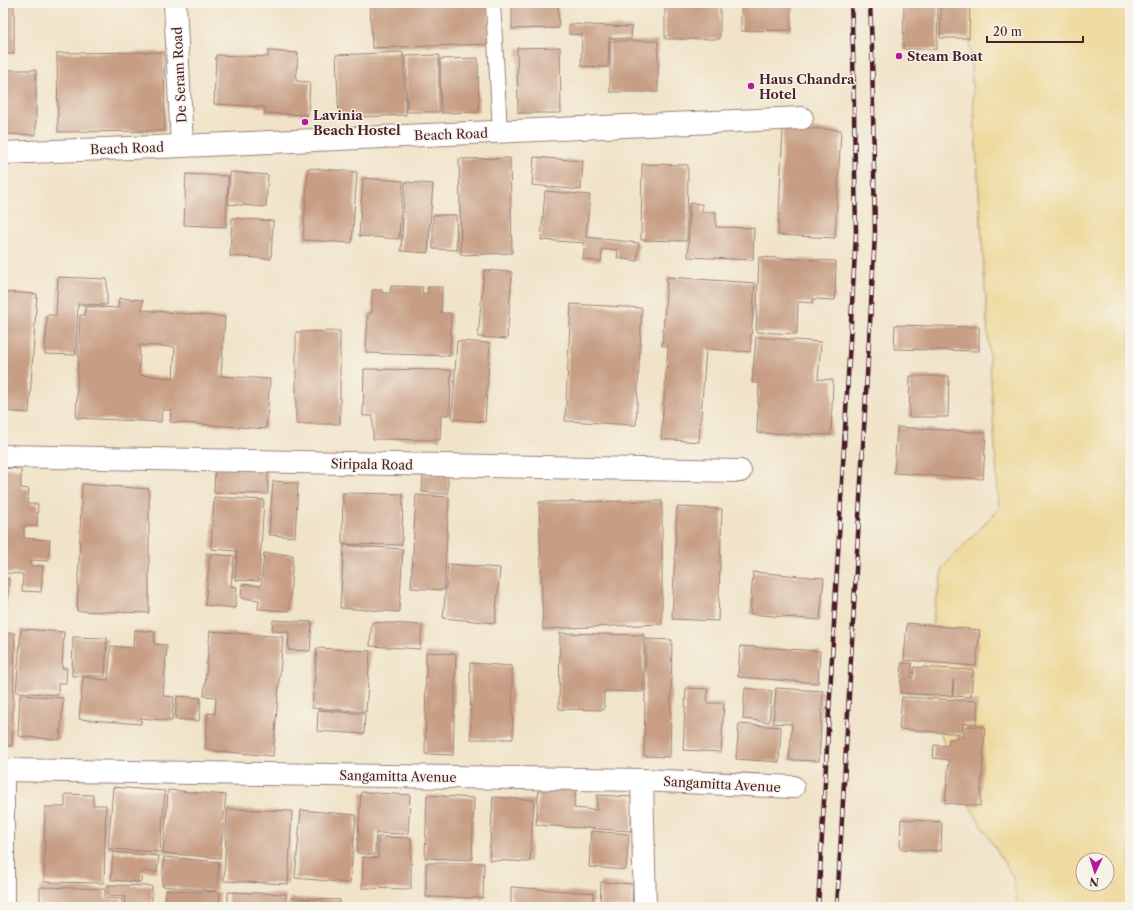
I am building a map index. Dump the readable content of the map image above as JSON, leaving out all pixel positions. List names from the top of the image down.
{
  "streets": {
    "street": [
      "De Seram Road",
      "Beach Road",
      "Siripala Road",
      "Sangamitta Avenue"
    ]
  },
  "crossings": [
    ["De Seram Road", "Beach Road"]
  ],
  "places": ["Steam Boat", "Haus Chandra Hotel", "Lavinia Beach Hostel"],
  "scale_bar": "20 m",
  "north": "bottom"
}
